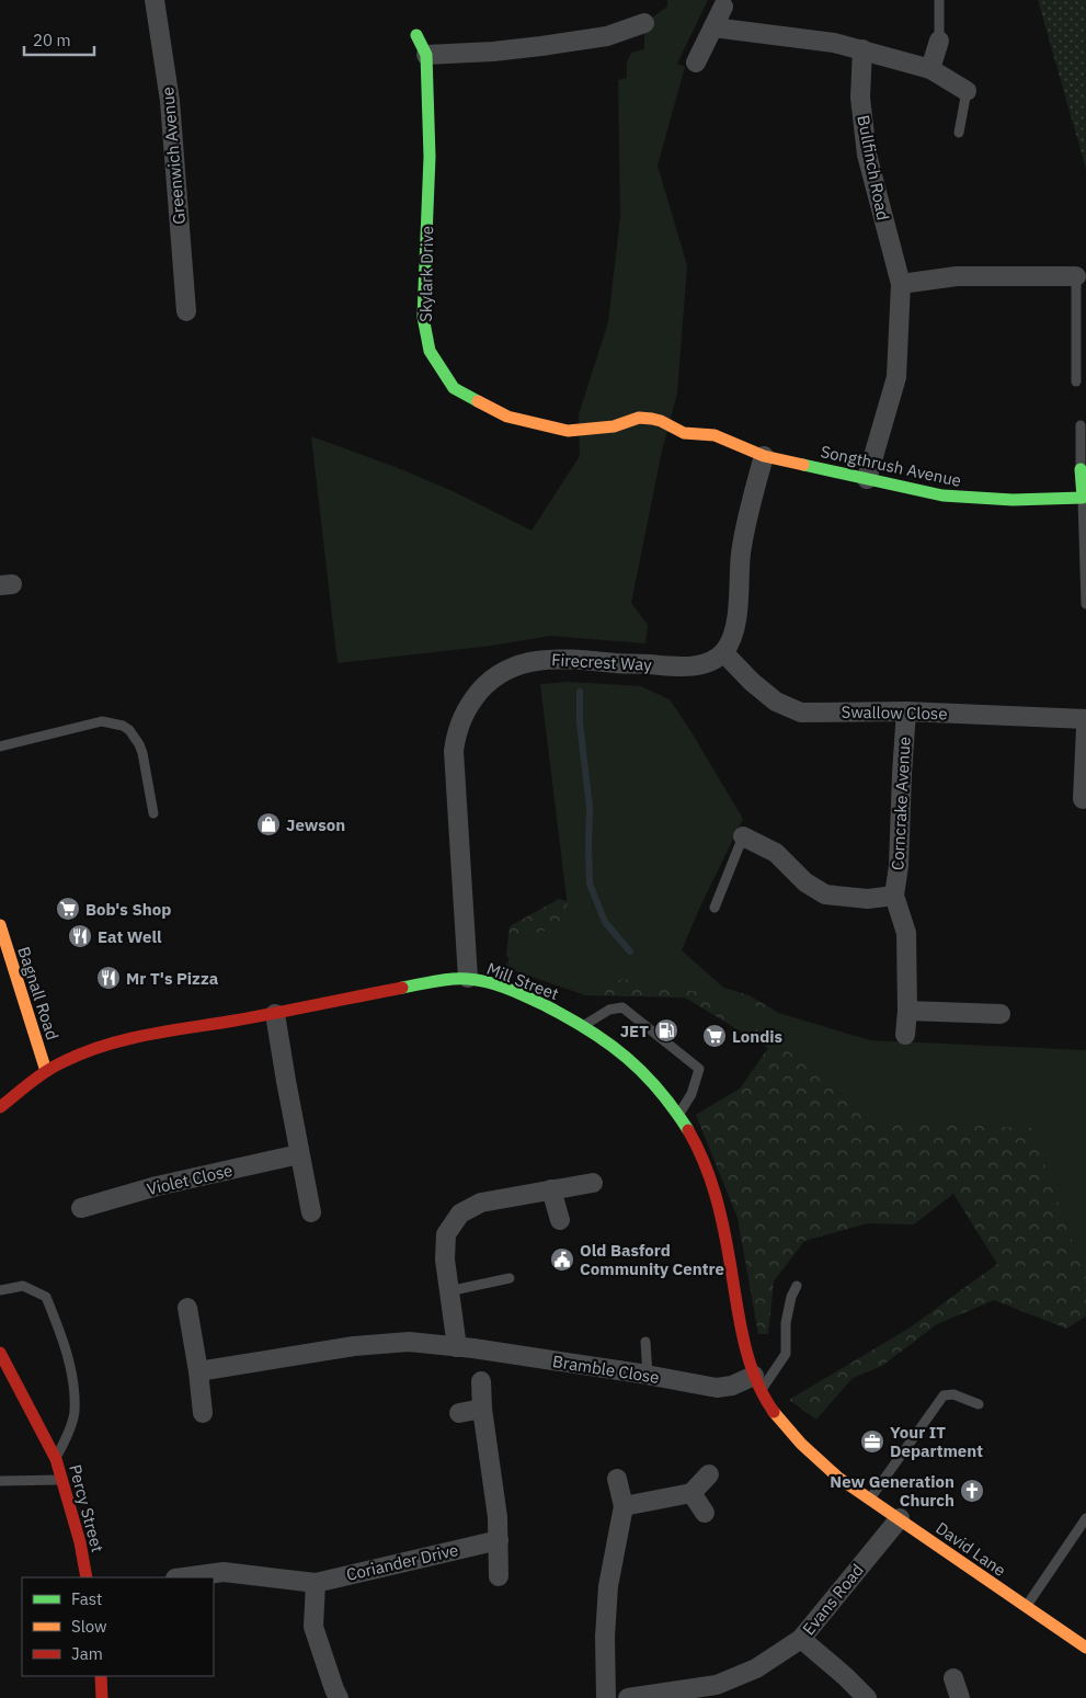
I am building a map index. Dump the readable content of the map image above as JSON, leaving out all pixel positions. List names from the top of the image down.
{
  "streets": {
    "street": [
      "Greenwich Avenue",
      "Bullfinch Road",
      "Skylark Drive",
      "Songthrush Avenue",
      "Firecrest Way",
      "Swallow Close",
      "Corncrake Avenue",
      "Mill Street",
      "Bagnall Road",
      "Violet Close",
      "Bramble Close",
      "Percy Street",
      "David Lane",
      "Coriander Drive",
      "Evans Road"
    ]
  },
  "crossings": [
    ["Bullfinch Road", "Songthrush Avenue"],
    ["Skylark Drive", "Songthrush Avenue"],
    ["Firecrest Way", "Swallow Close"],
    ["Firecrest Way", "Mill Street"],
    ["Swallow Close", "Corncrake Avenue"],
    ["Mill Street", "Bagnall Road"],
    ["Mill Street", "Bramble Close"],
    ["Mill Street", "David Lane"],
    ["Bramble Close", "David Lane"],
    ["David Lane", "Evans Road"]
  ],
  "places": {
    "shop": ["Jewson"],
    "supermarket": ["Bob's Shop", "Londis"],
    "restaurant": ["Eat Well", "Mr T's Pizza"],
    "fuel station": ["JET"],
    "public building": ["Old Basford Community Centre"],
    "office": ["Your IT Department"],
    "church": ["New Generation Church"]
  },
  "legend": ["Fast", "Slow", "Jam"],
  "scale_bar": "20 m"
}
